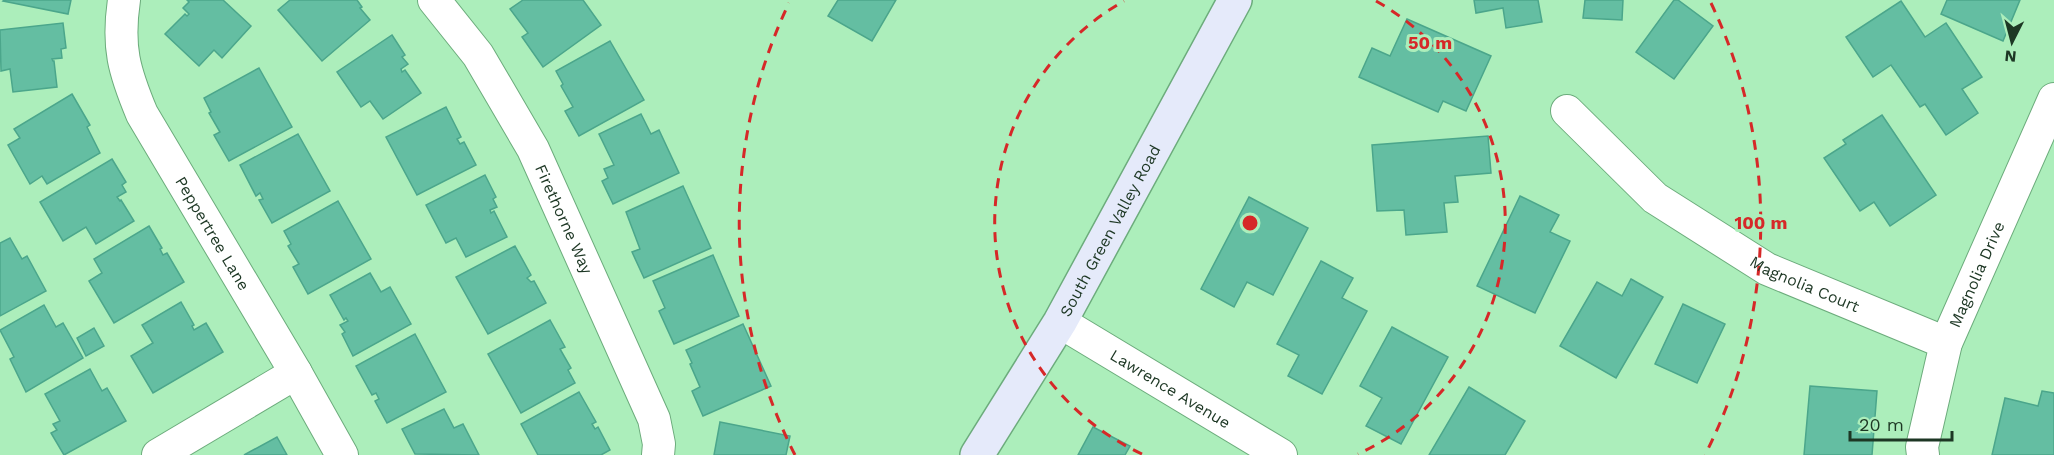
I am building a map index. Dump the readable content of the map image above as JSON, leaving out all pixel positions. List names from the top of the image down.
{
  "streets": {
    "main road": ["South Green Valley Road"],
    "street": [
      "Firethorne Way",
      "Peppertree Lane",
      "Magnolia Drive",
      "Magnolia Court",
      "Lawrence Avenue"
    ]
  },
  "crossings": [
    ["South Green Valley Road", "Lawrence Avenue"],
    ["Magnolia Drive", "Magnolia Court"]
  ],
  "scale_bar": "20 m",
  "north": "bottom",
  "rings": ["50 m", "100 m"]
}
